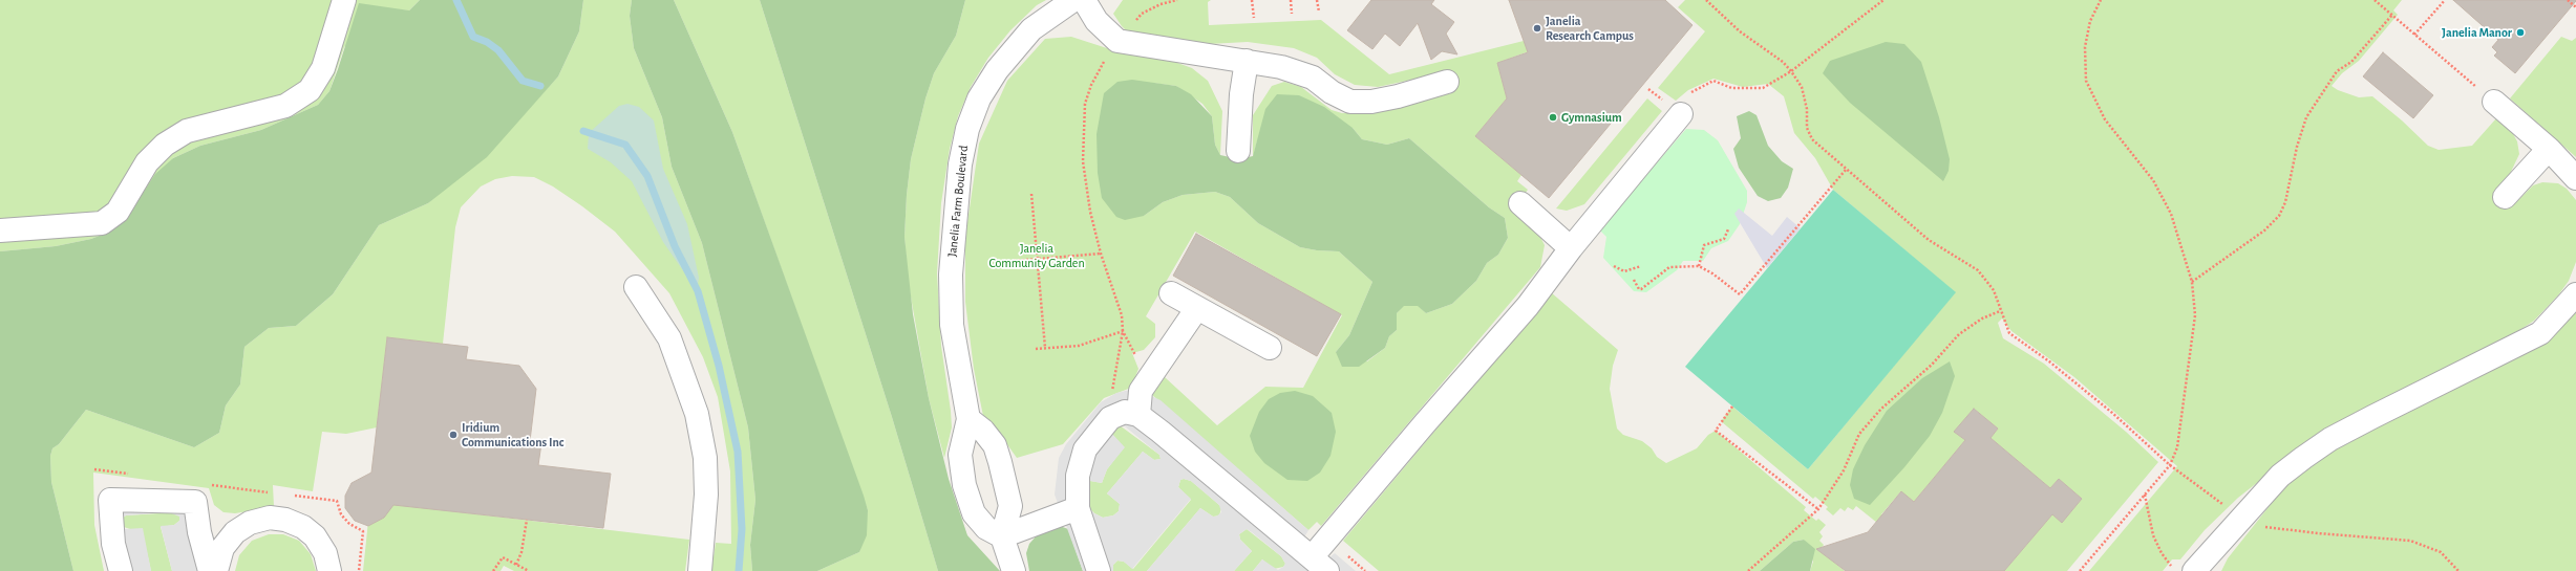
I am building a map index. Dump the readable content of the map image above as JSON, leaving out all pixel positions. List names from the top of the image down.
{
  "streets": {
    "street": ["Janelia Farm Boulevard"]
  },
  "parks": ["Janelia Community Garden"],
  "places": [
    "Janelia Research Campus",
    "Janelia Manor",
    "Gymnasium",
    "Iridium Communications Inc"
  ]
}
